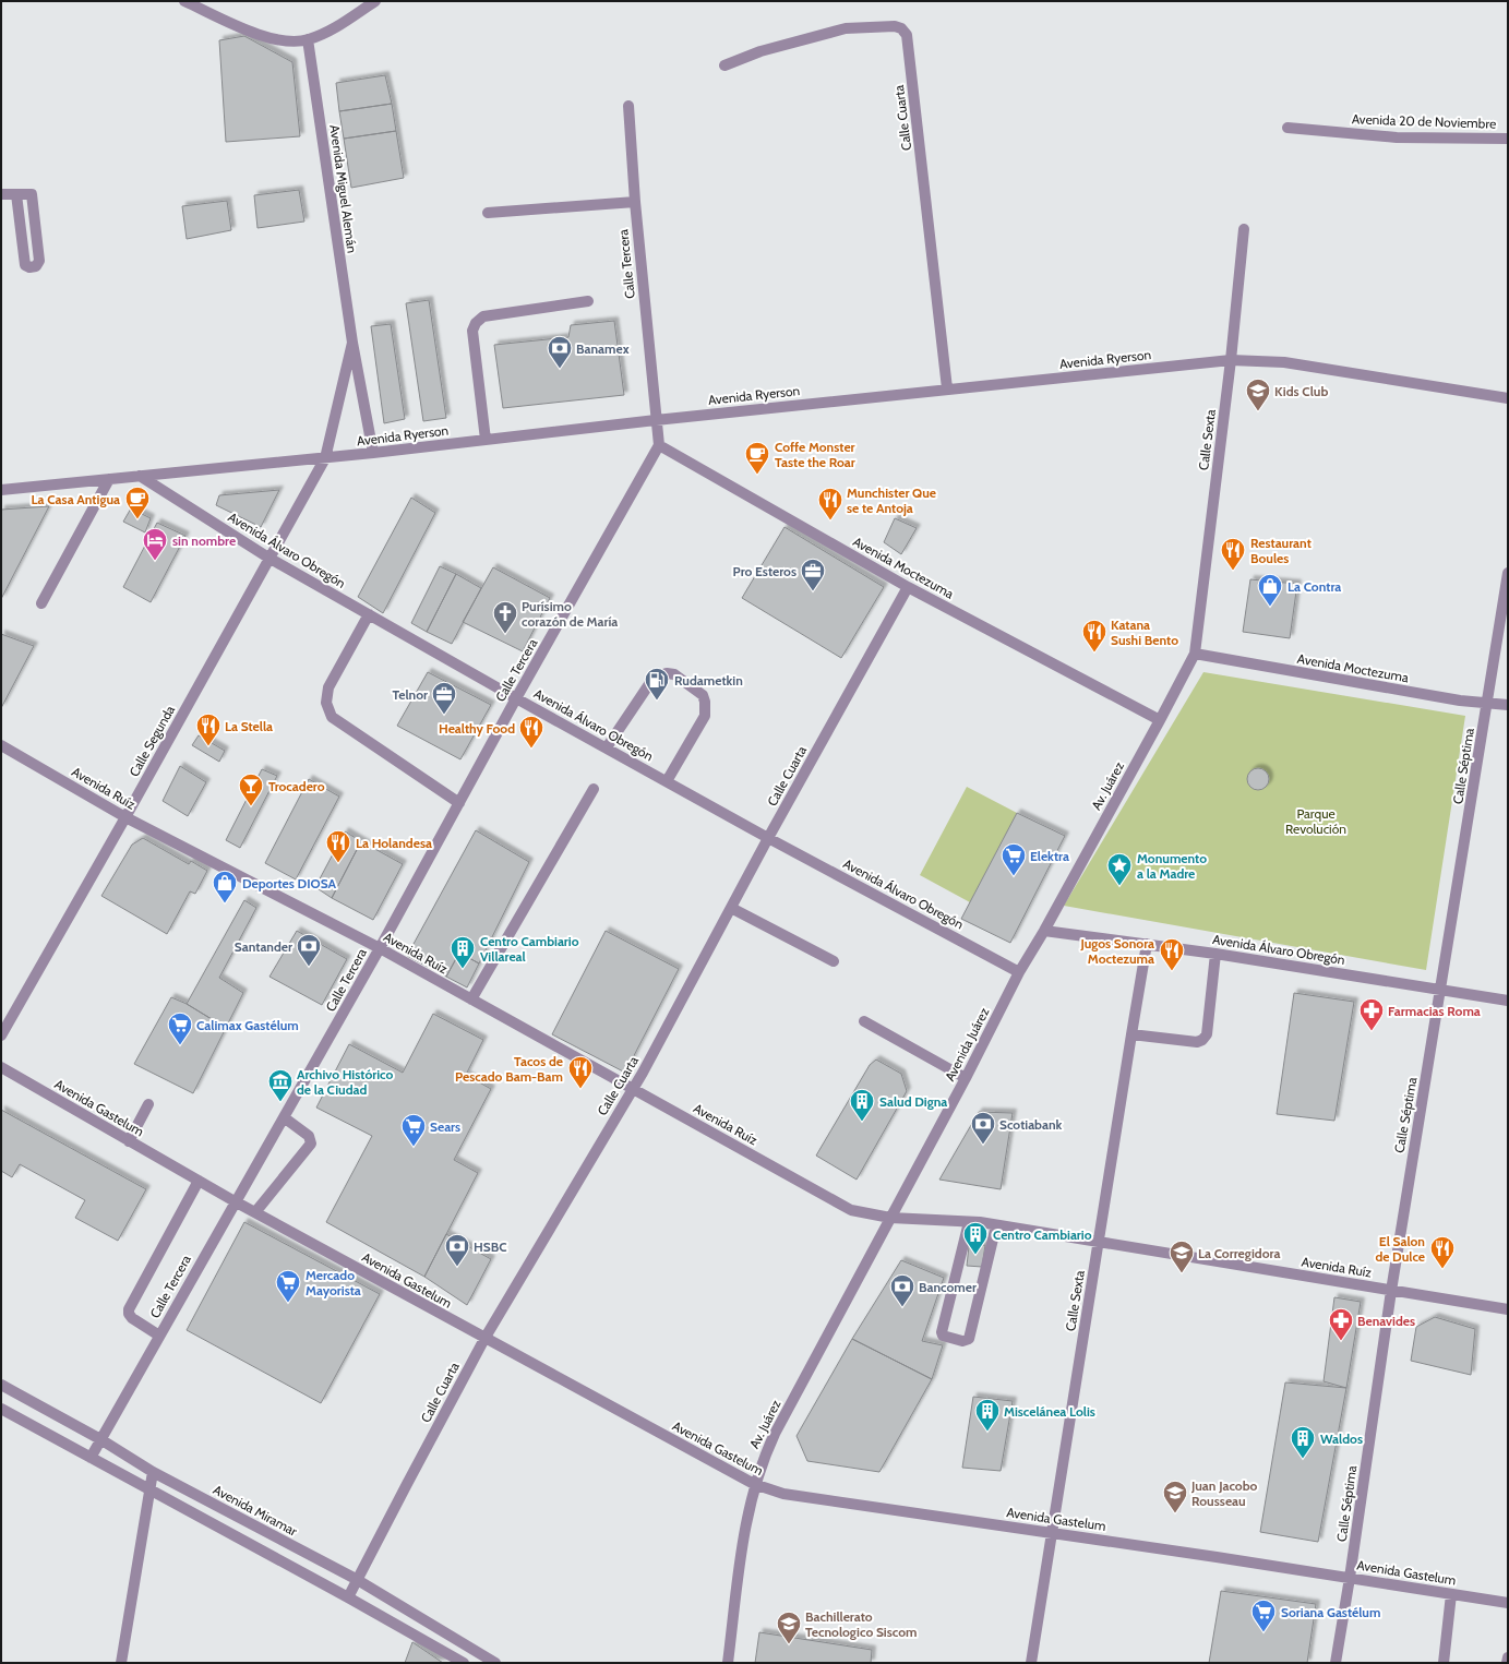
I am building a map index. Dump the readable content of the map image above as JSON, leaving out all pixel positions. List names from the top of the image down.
{
  "streets": {
    "street": [
      "Calle Cuarta",
      "Avenida 20 de Noviembre",
      "Avenida Miguel Alemán",
      "Calle Tercera",
      "Avenida Ryerson",
      "Calle Sexta",
      "Avenida Álvaro Obregón",
      "Avenida Moctezuma",
      "Calle Segunda",
      "Calle Séptima",
      "Av. Juárez",
      "Avenida Ruíz",
      "Avenida Juárez",
      "Avenida Gastelum",
      "Avenida Miramar"
    ]
  },
  "crossings": [
    ["Calle Cuarta", "Avenida Ryerson"],
    ["Calle Cuarta", "Avenida Álvaro Obregón"],
    ["Calle Cuarta", "Avenida Moctezuma"],
    ["Calle Cuarta", "Avenida Ruíz"],
    ["Calle Cuarta", "Avenida Gastelum"],
    ["Calle Cuarta", "Avenida Miramar"],
    ["Avenida Miguel Alemán", "Avenida Ryerson"],
    ["Avenida Miguel Alemán", "Calle Segunda"],
    ["Calle Tercera", "Avenida Ryerson"],
    ["Calle Tercera", "Avenida Álvaro Obregón"],
    ["Calle Tercera", "Avenida Moctezuma"],
    ["Calle Tercera", "Avenida Ruíz"],
    ["Calle Tercera", "Avenida Gastelum"],
    ["Calle Tercera", "Avenida Miramar"],
    ["Avenida Ryerson", "Calle Sexta"],
    ["Avenida Ryerson", "Avenida Álvaro Obregón"],
    ["Avenida Ryerson", "Calle Segunda"],
    ["Calle Sexta", "Avenida Álvaro Obregón"],
    ["Calle Sexta", "Avenida Moctezuma"],
    ["Calle Sexta", "Av. Juárez"],
    ["Calle Sexta", "Avenida Ruíz"],
    ["Calle Sexta", "Avenida Gastelum"],
    ["Avenida Álvaro Obregón", "Calle Segunda"],
    ["Avenida Álvaro Obregón", "Calle Séptima"],
    ["Avenida Álvaro Obregón", "Av. Juárez"],
    ["Avenida Álvaro Obregón", "Avenida Juárez"],
    ["Avenida Moctezuma", "Calle Séptima"],
    ["Avenida Moctezuma", "Av. Juárez"],
    ["Calle Segunda", "Avenida Ruíz"],
    ["Calle Séptima", "Avenida Ruíz"],
    ["Calle Séptima", "Avenida Gastelum"],
    ["Av. Juárez", "Avenida Ruíz"],
    ["Av. Juárez", "Avenida Juárez"],
    ["Av. Juárez", "Avenida Gastelum"],
    ["Avenida Ruíz", "Avenida Juárez"]
  ],
  "parks": ["Parque Revolución"],
  "places": {
    "bank": [
      "Banamex",
      "Santander",
      "Scotiabank",
      "HSBC",
      "Bancomer"
    ],
    "school or university": [
      "Kids Club",
      "La Corregidora",
      "Juan Jacobo Rousseau",
      "Bachillerato Tecnologico Siscom"
    ],
    "cafe": ["Coffe Monster Taste the Roar", "La Casa Antigua"],
    "restaurant": [
      "Munchister Que se te Antoja",
      "Restaurant Boules",
      "Katana Sushi Bento",
      "La Stella",
      "Healthy Food",
      "La Holandesa",
      "Jugos Sonora Moctezuma",
      "Tacos de Pescado Bam-Bam",
      "El Salon de Dulce"
    ],
    "hotel": ["sin nombre"],
    "office": ["Pro Esteros", "Telnor"],
    "shop": ["La Contra", "Deportes DIOSA"],
    "church": ["Purísimo corazón de María"],
    "fuel station": ["Rudametkin"],
    "bar": ["Trocadero"],
    "supermarket": [
      "Elektra",
      "Calimax Gastélum",
      "Sears",
      "Mercado Mayorista",
      "Soriana Gastélum"
    ],
    "place": ["Monumento a la Madre"],
    "building": [
      "Centro Cambiario Villareal",
      "Salud Digna",
      "Centro Cambiario",
      "Miscelánea Lolis",
      "Waldos"
    ],
    "pharmacy": ["Farmacias Roma", "Benavides"],
    "museum": ["Archivo Histórico de la Ciudad"]
  }
}
